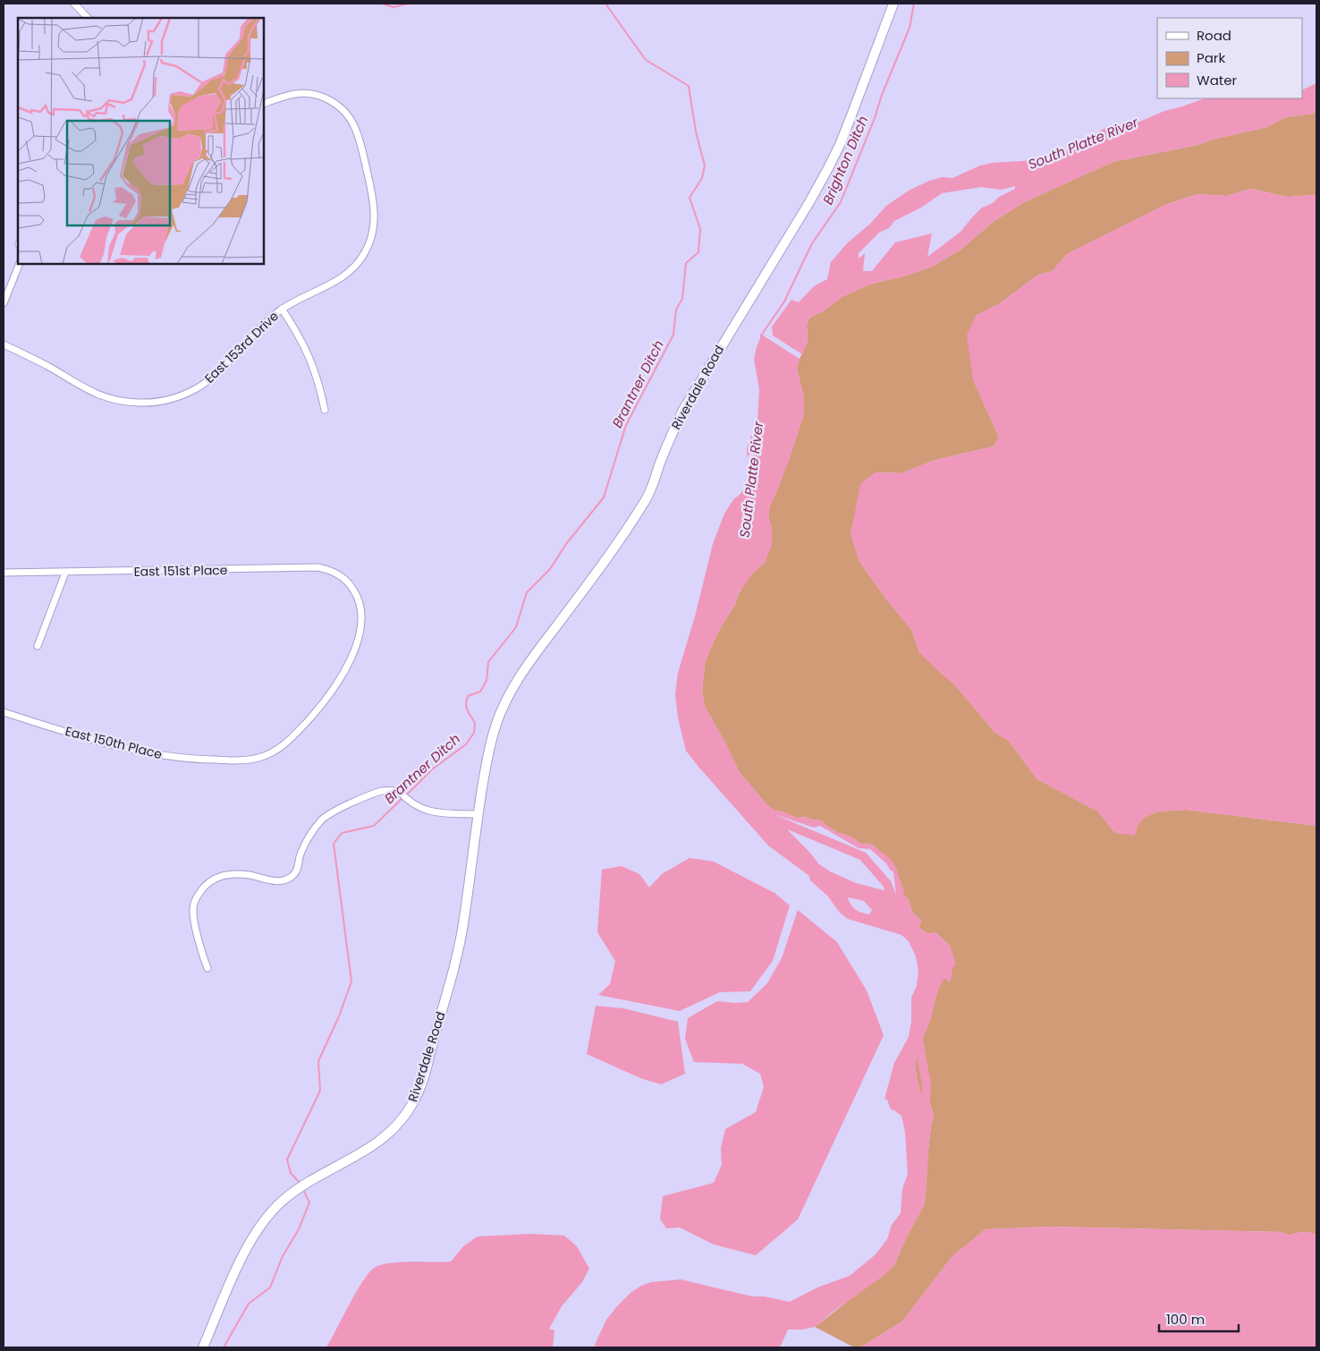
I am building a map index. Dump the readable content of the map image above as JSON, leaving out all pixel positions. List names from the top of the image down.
{
  "streets": {
    "street": [
      "East 153rd Drive",
      "Riverdale Road",
      "East 151st Place",
      "East 150th Place"
    ]
  },
  "crossings": [
    ["East 151st Place", "East 150th Place"]
  ],
  "water": ["South Platte River", "Brighton Ditch", "Brantner Ditch"],
  "legend": ["Road", "Park", "Water"],
  "scale_bar": "100 m"
}
